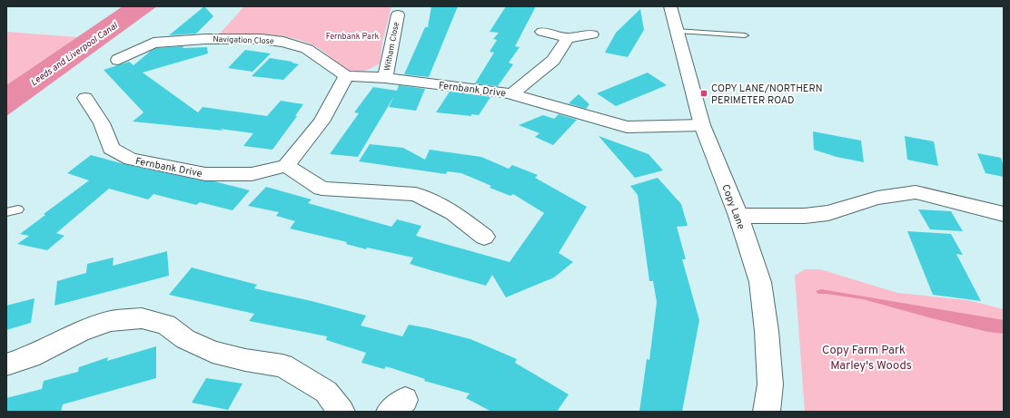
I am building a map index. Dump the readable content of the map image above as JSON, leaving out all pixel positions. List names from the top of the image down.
{
  "streets": {
    "street": [
      "Navigation Close",
      "Witham Close",
      "Fernbank Drive",
      "Copy Lane"
    ]
  },
  "crossings": [
    ["Navigation Close", "Fernbank Drive"],
    ["Witham Close", "Fernbank Drive"],
    ["Fernbank Drive", "Copy Lane"]
  ],
  "water": ["Leeds and Liverpool Canal"],
  "parks": ["Fernbank Park", "Copy Farm Park", "Marley's Woods"],
  "places": {
    "transit": ["COPY LANE/NORTHERN PERIMETER ROAD"]
  }
}
